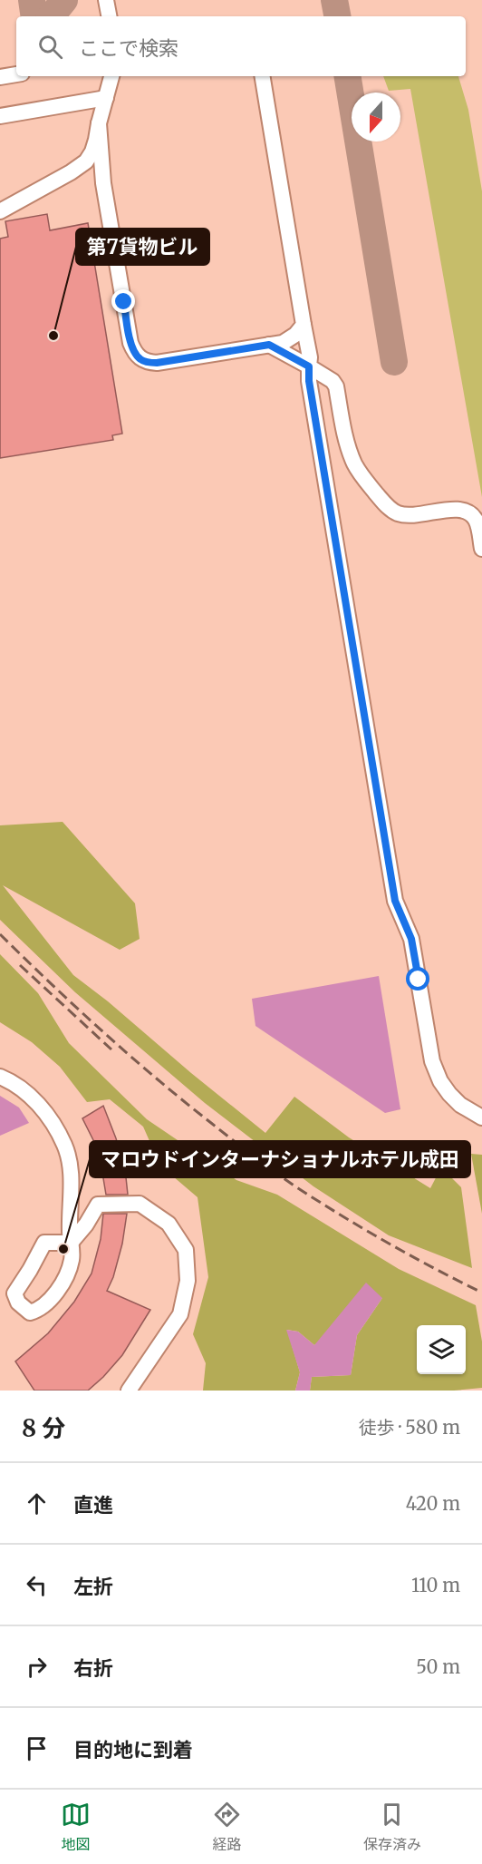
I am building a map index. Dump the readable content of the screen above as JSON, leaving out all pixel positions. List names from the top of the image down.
{
  "places": ["第7貨物ビル", "マロウドインターナショナルホテル成田"],
  "north": "bottom",
  "page": {
    "search": "ここで検索",
    "heading": ["8 分", "徒歩 · 580 m"],
    "list": [
      ["直進", "420 m"],
      ["左折", "110 m"],
      ["右折", "50 m"],
      "目的地に到着"
    ],
    "nav": ["地図", "経路", "保存済み"]
  }
}
